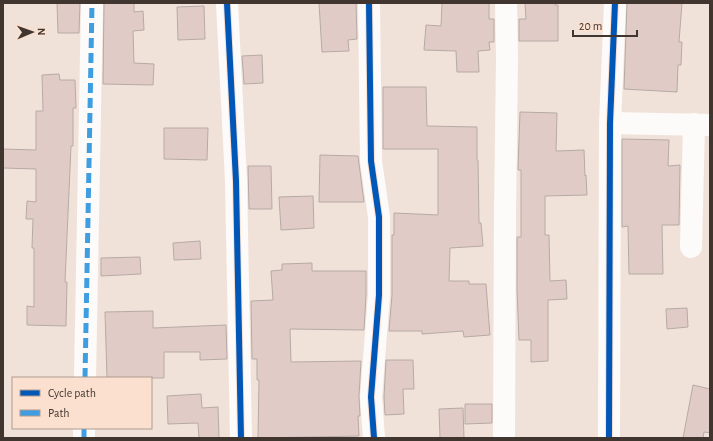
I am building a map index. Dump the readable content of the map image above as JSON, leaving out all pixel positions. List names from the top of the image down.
{
  "legend": ["Cycle path", "Path"],
  "scale_bar": "20 m",
  "north": "right"
}
